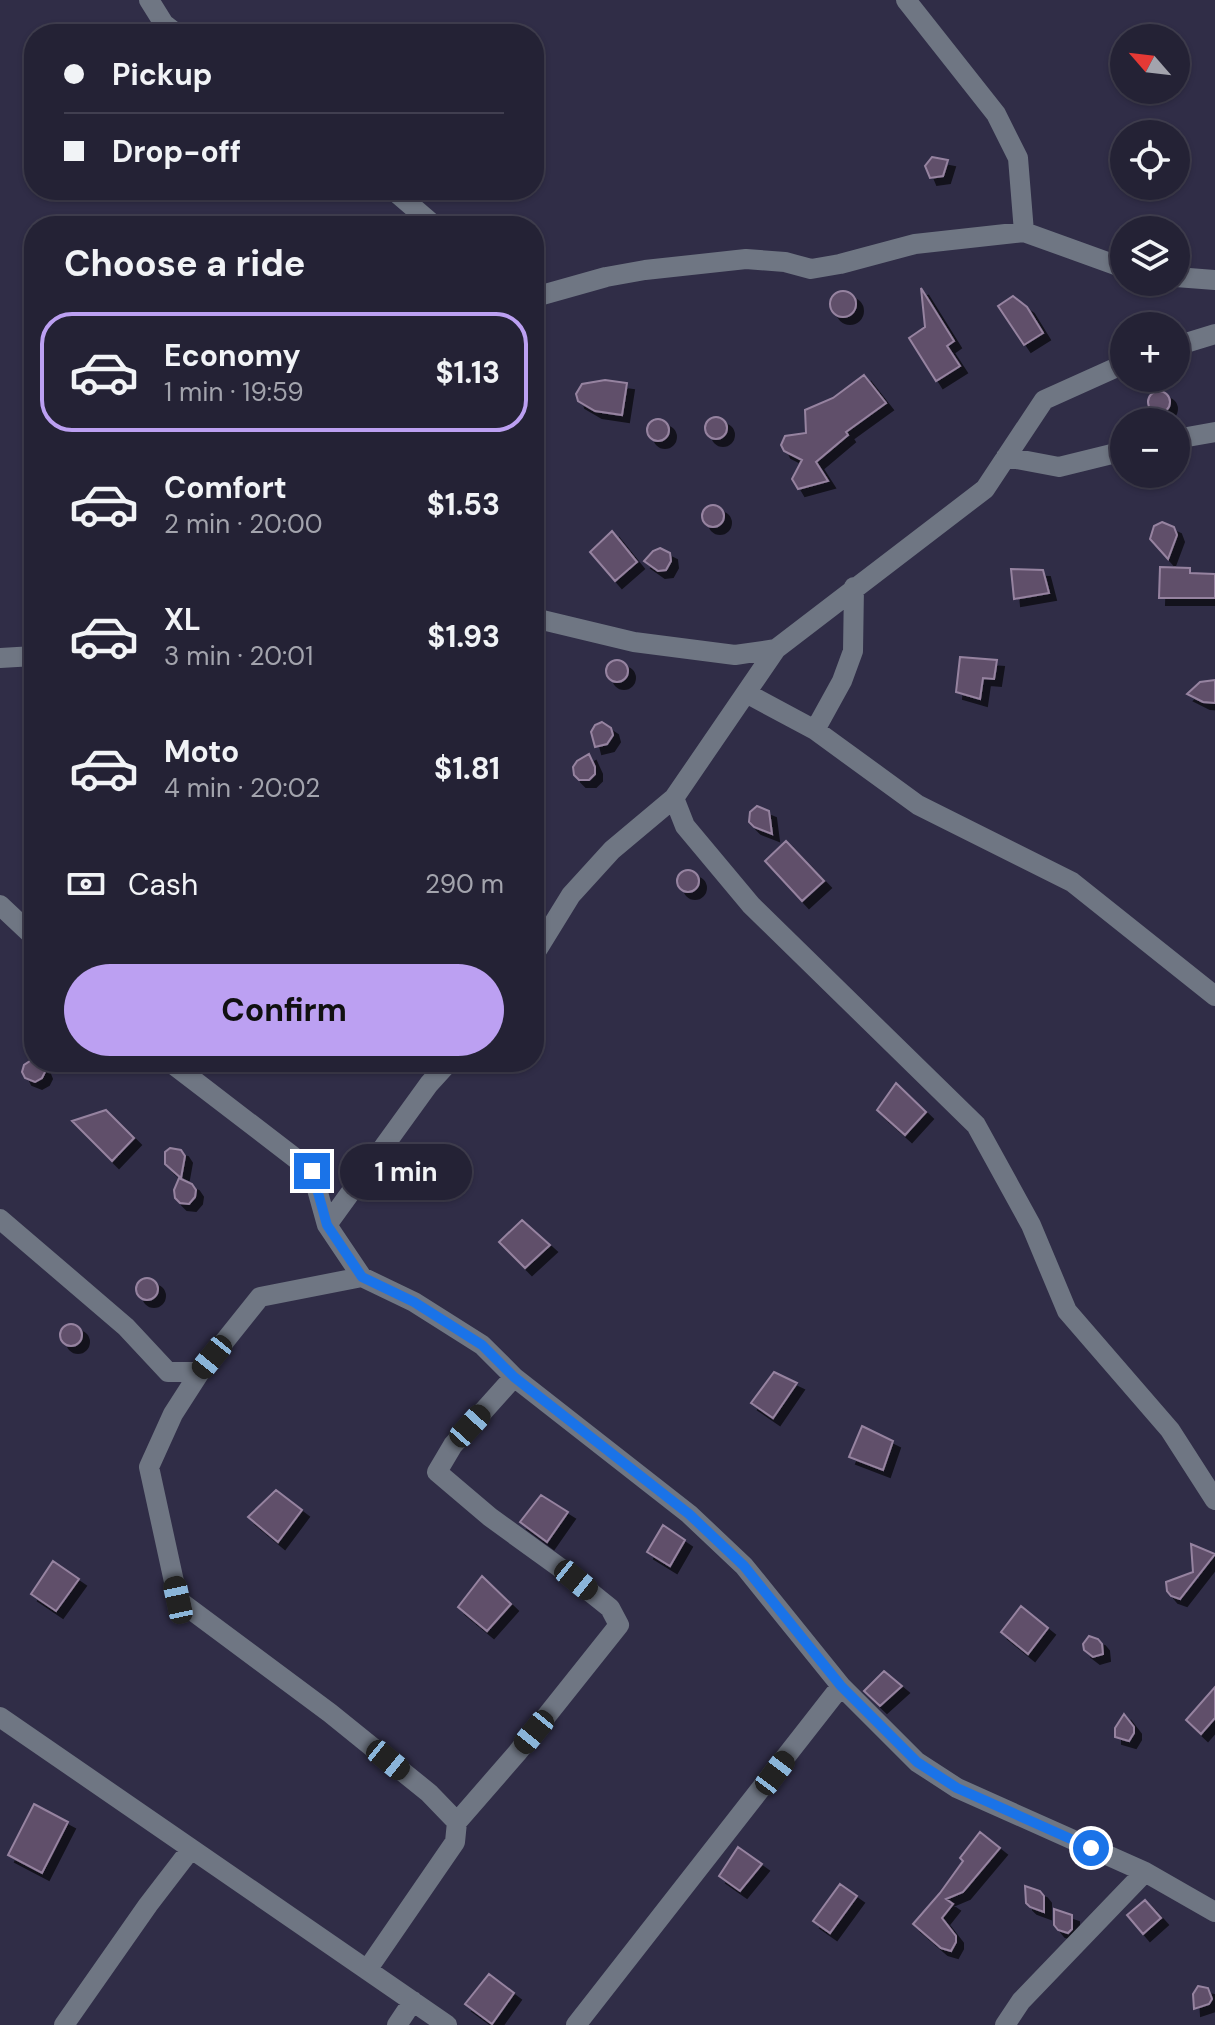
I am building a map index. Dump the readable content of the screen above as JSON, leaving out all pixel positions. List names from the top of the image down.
{
  "north": "top left",
  "page": {
    "map_buttons": ["+", "−"],
    "banner": ["Pickup", "Drop-off"],
    "heading": "Choose a ride",
    "list": [
      {
        "name": "Economy",
        "note": "1 min · 19:59",
        "value": "$1.13"
      },
      {
        "name": "Comfort",
        "note": "2 min · 20:00",
        "value": "$1.53"
      },
      {
        "name": "XL",
        "note": "3 min · 20:01",
        "value": "$1.93"
      },
      {
        "name": "Moto",
        "note": "4 min · 20:02",
        "value": "$1.81"
      }
    ],
    "pay": ["Cash", "290 m"],
    "buttons": "Confirm",
    "bubble": "1 min"
  }
}
